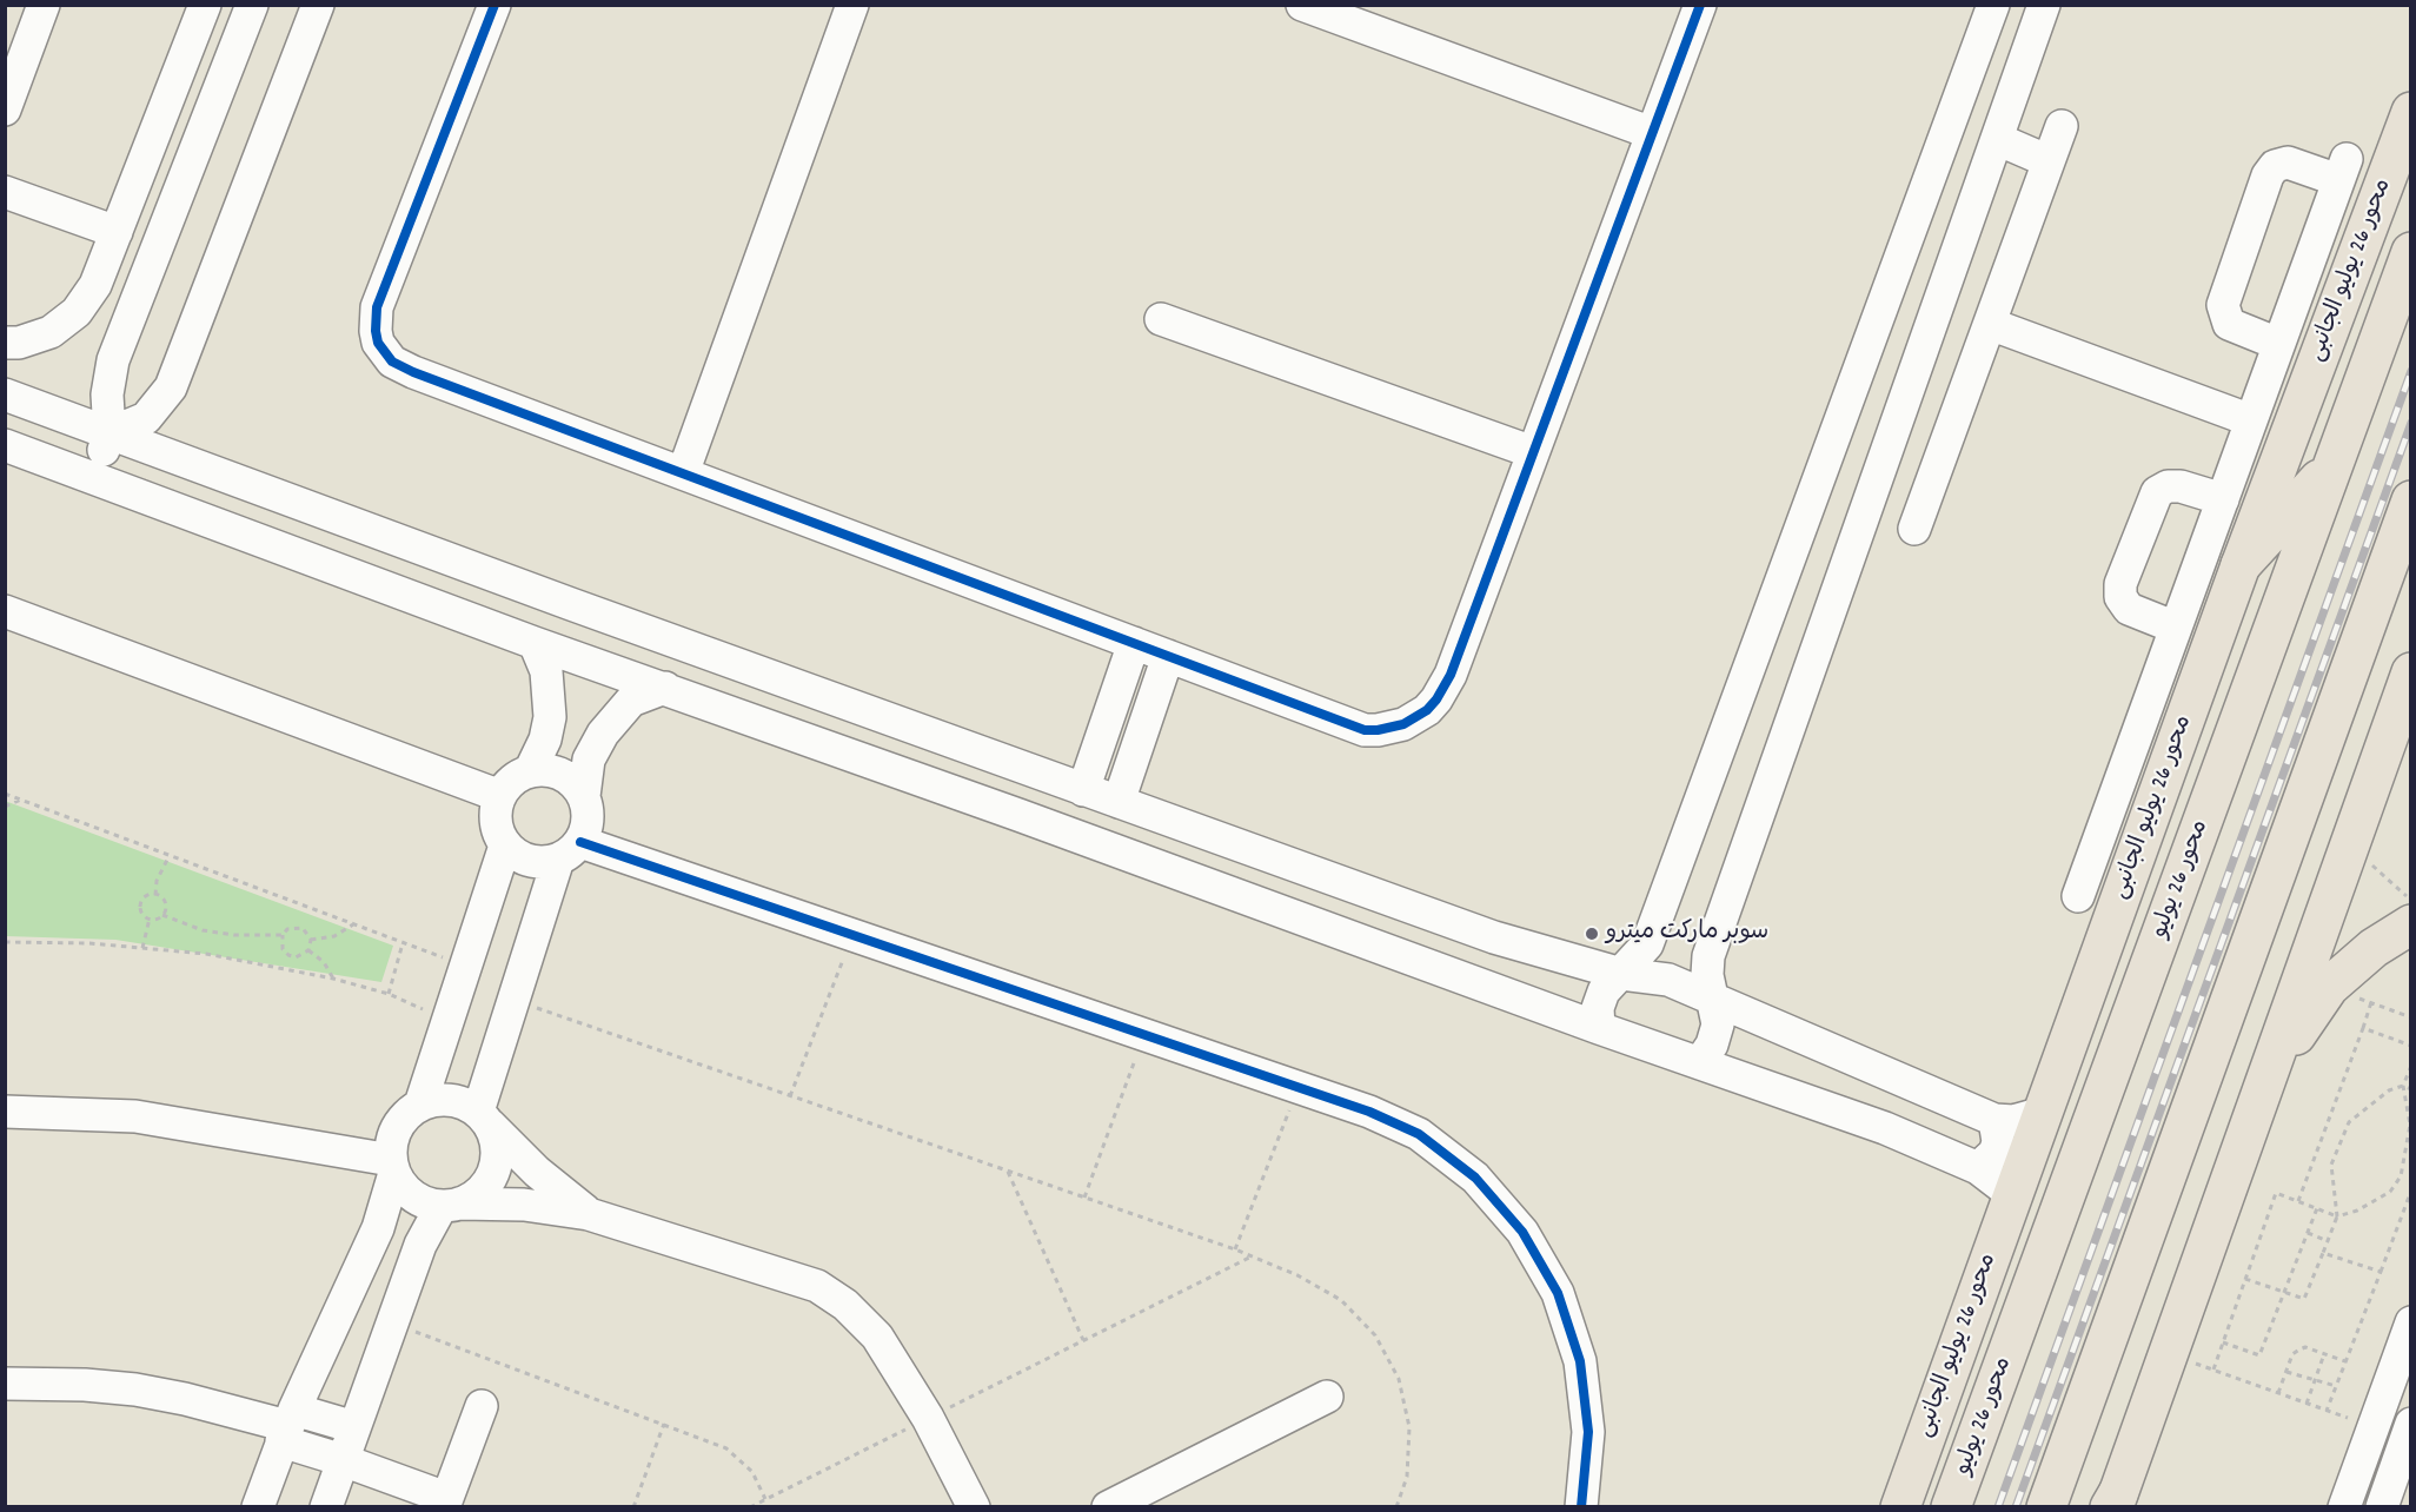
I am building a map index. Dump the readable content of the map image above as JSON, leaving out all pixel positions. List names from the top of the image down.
{
  "streets": {
    "main road": ["محور 26 يوليو الجانبى", "محور 26 يوليو"]
  },
  "places": ["سوبر ماركت ميترو"]
}
